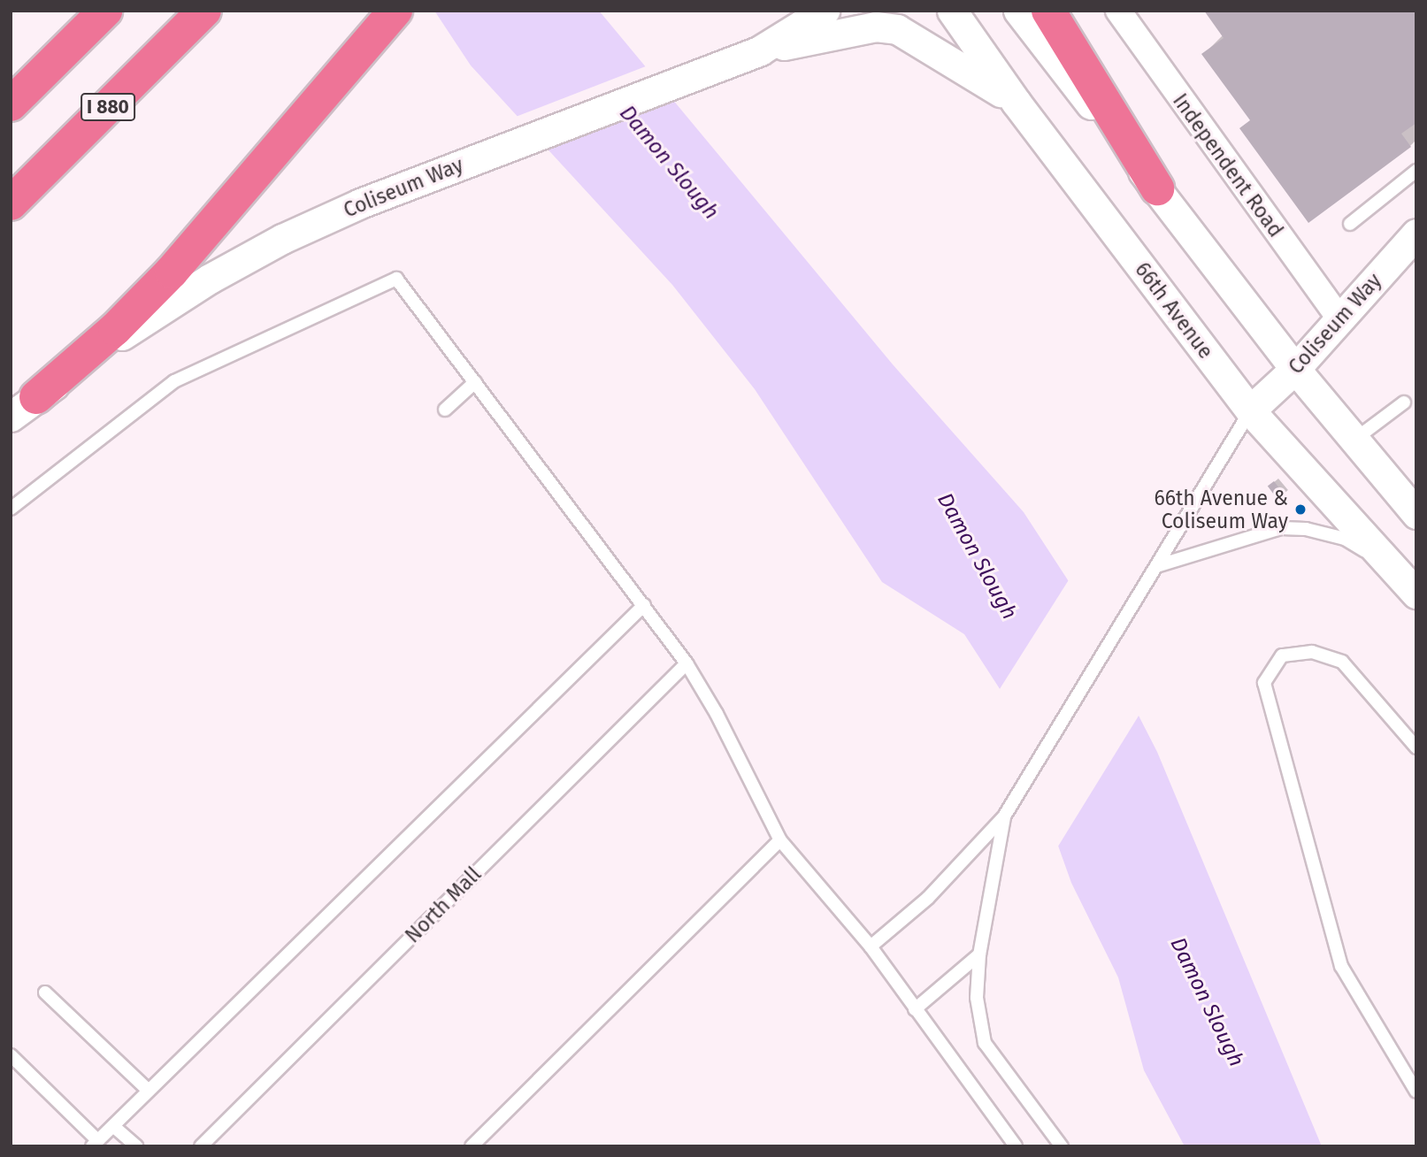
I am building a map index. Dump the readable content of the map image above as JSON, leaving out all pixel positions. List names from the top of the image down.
{
  "streets": {
    "highway": ["I 880"],
    "street": ["Independent Road", "Coliseum Way", "66th Avenue"],
    "lane": ["North Mall"]
  },
  "crossings": [
    ["Independent Road", "Coliseum Way"],
    ["Coliseum Way", "66th Avenue"]
  ],
  "water": ["Damon Slough"],
  "places": ["66th Avenue & Coliseum Way"]
}
